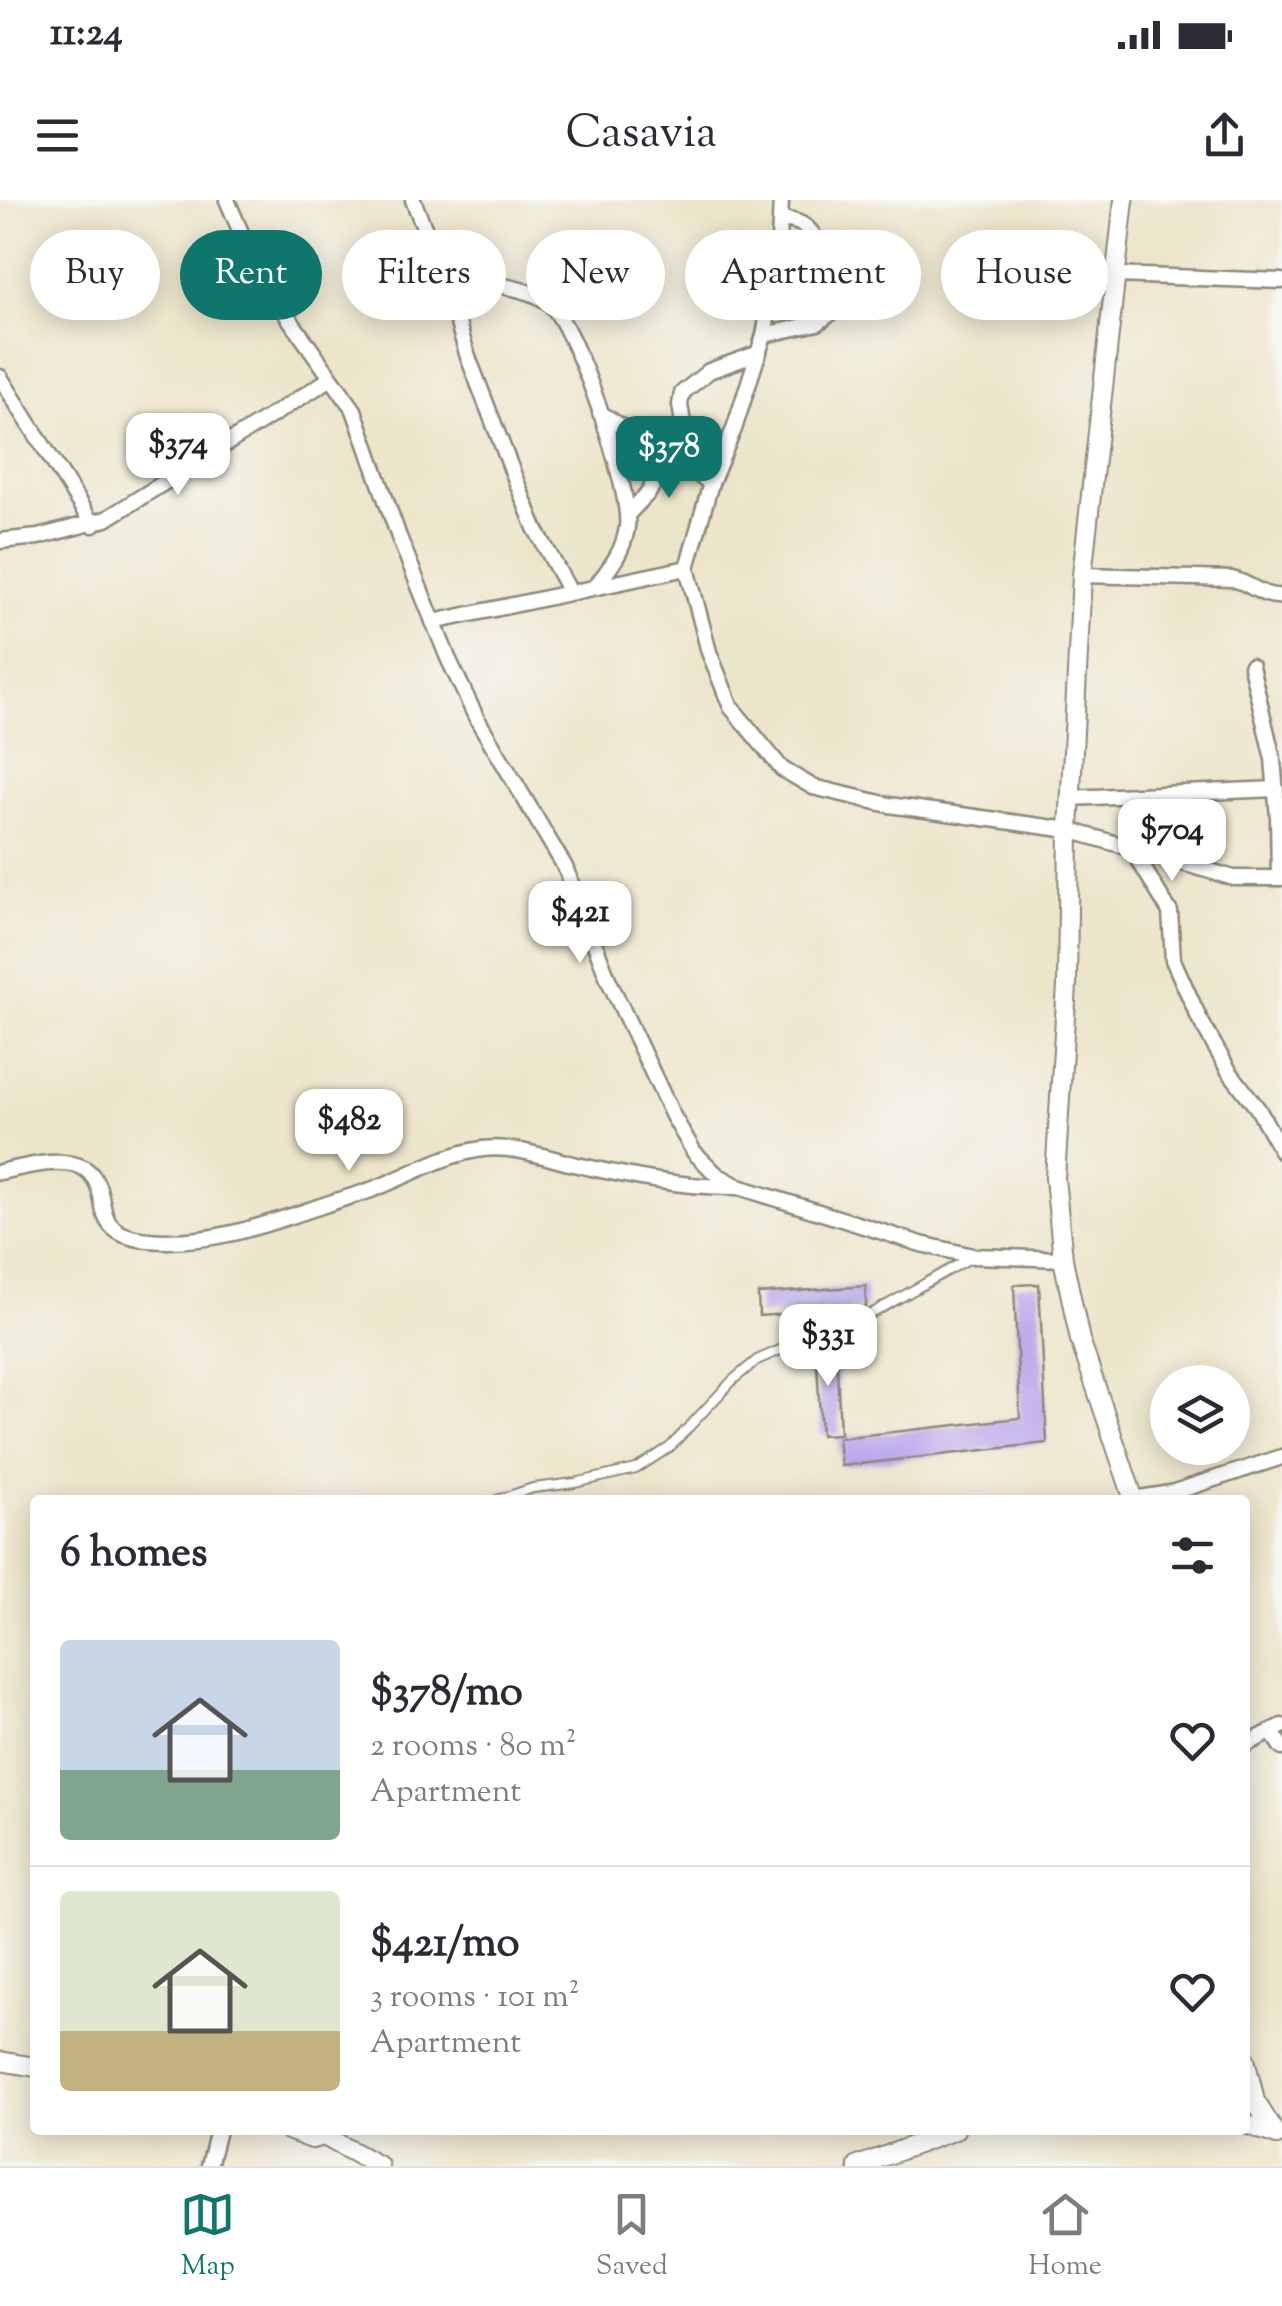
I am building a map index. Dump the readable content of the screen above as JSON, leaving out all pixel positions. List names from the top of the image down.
{
  "page": {
    "status": "11:24",
    "header": "Casavia",
    "chip": [
      "Buy",
      "Rent",
      "Filters",
      "New",
      "Apartment",
      "House"
    ],
    "price": [
      "$374",
      "$378",
      "$704",
      "$421",
      "$482",
      "$331"
    ],
    "heading": "6 homes",
    "list": [
      {
        "name": "$378/mo",
        "note": "2 rooms · 80 m² · Apartment"
      },
      {
        "name": "$421/mo",
        "note": "3 rooms · 101 m² · Apartment"
      }
    ],
    "tabs": ["Map", "Saved", "Home"]
  }
}
